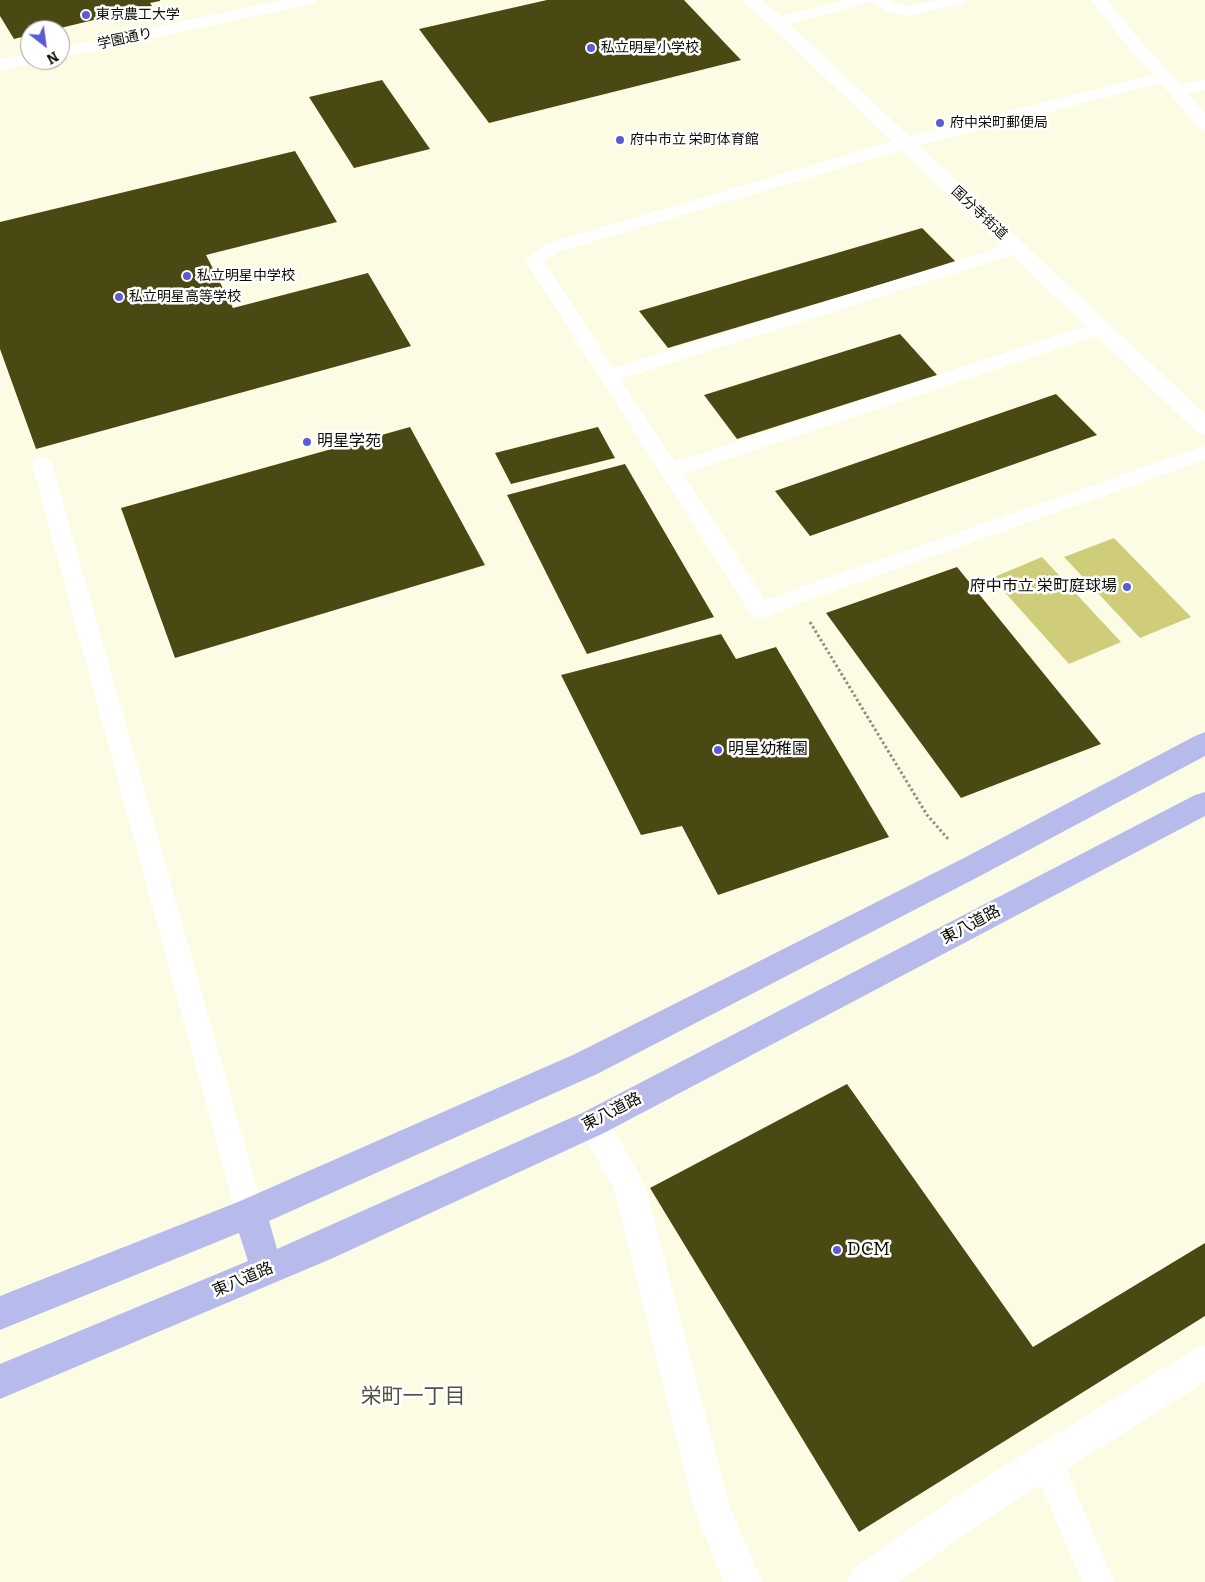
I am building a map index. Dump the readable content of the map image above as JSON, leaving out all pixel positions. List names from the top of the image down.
{
  "streets": {
    "main road": ["東八道路"],
    "street": ["学園通り", "国分寺街道"]
  },
  "districts": ["栄町一丁目"],
  "places": [
    "東京農工大学",
    "私立明星小学校",
    "府中栄町郵便局",
    "府中市立 栄町体育館",
    "私立明星中学校",
    "私立明星高等学校",
    "明星学苑",
    "府中市立 栄町庭球場",
    "明星幼稚園",
    "DCM"
  ],
  "north": "bottom right"
}
